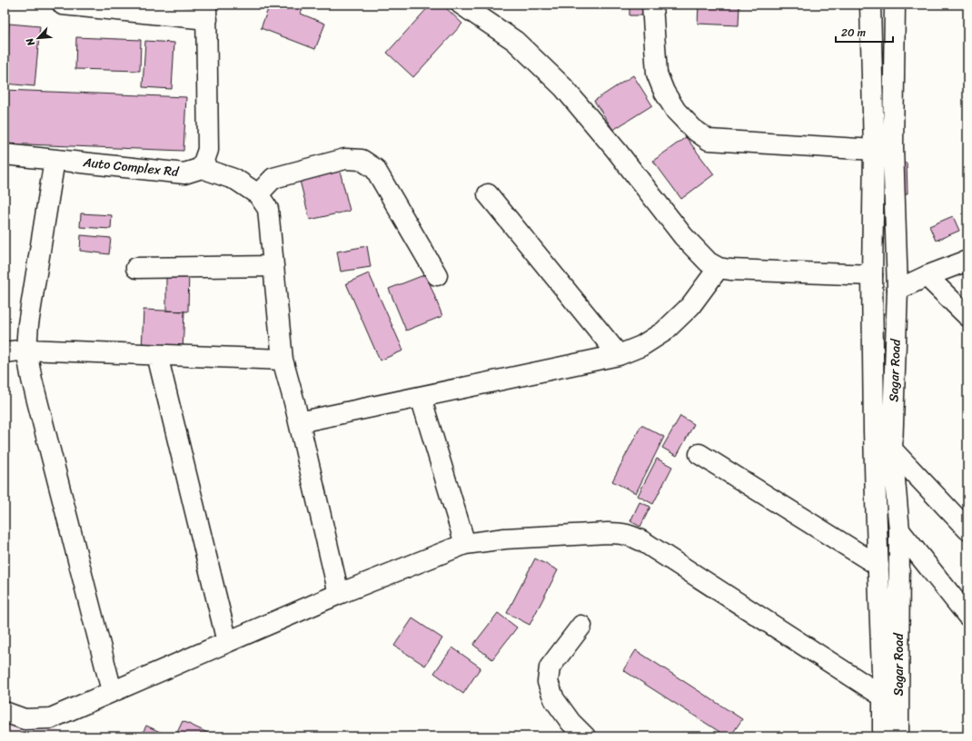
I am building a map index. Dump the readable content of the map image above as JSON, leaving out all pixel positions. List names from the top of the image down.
{
  "streets": {
    "main road": ["Auto Complex Rd", "Sagar Road"]
  },
  "scale_bar": "20 m",
  "north": "bottom left"
}
